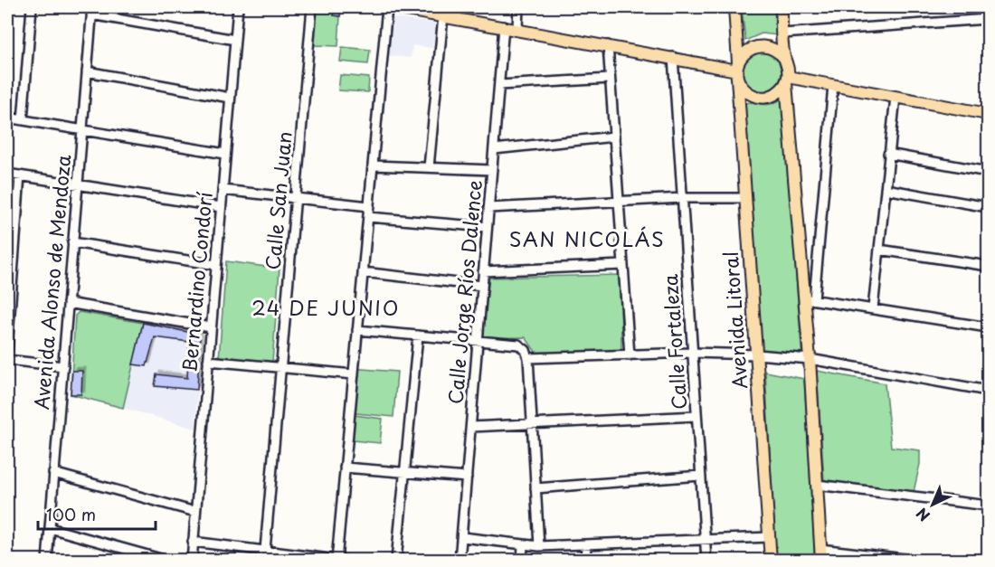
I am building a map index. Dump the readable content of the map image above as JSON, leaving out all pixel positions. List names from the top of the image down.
{
  "streets": {
    "main road": ["Avenida Litoral"],
    "street": [
      "Calle San Juan",
      "Avenida Alonso de Mendoza",
      "Bernardino Condorí",
      "Calle Jorge Ríos Dalence",
      "Calle Fortaleza"
    ]
  },
  "districts": ["SAN NICOLÁS", "24 DE JUNIO"],
  "scale_bar": "100 m",
  "north": "bottom left"
}
